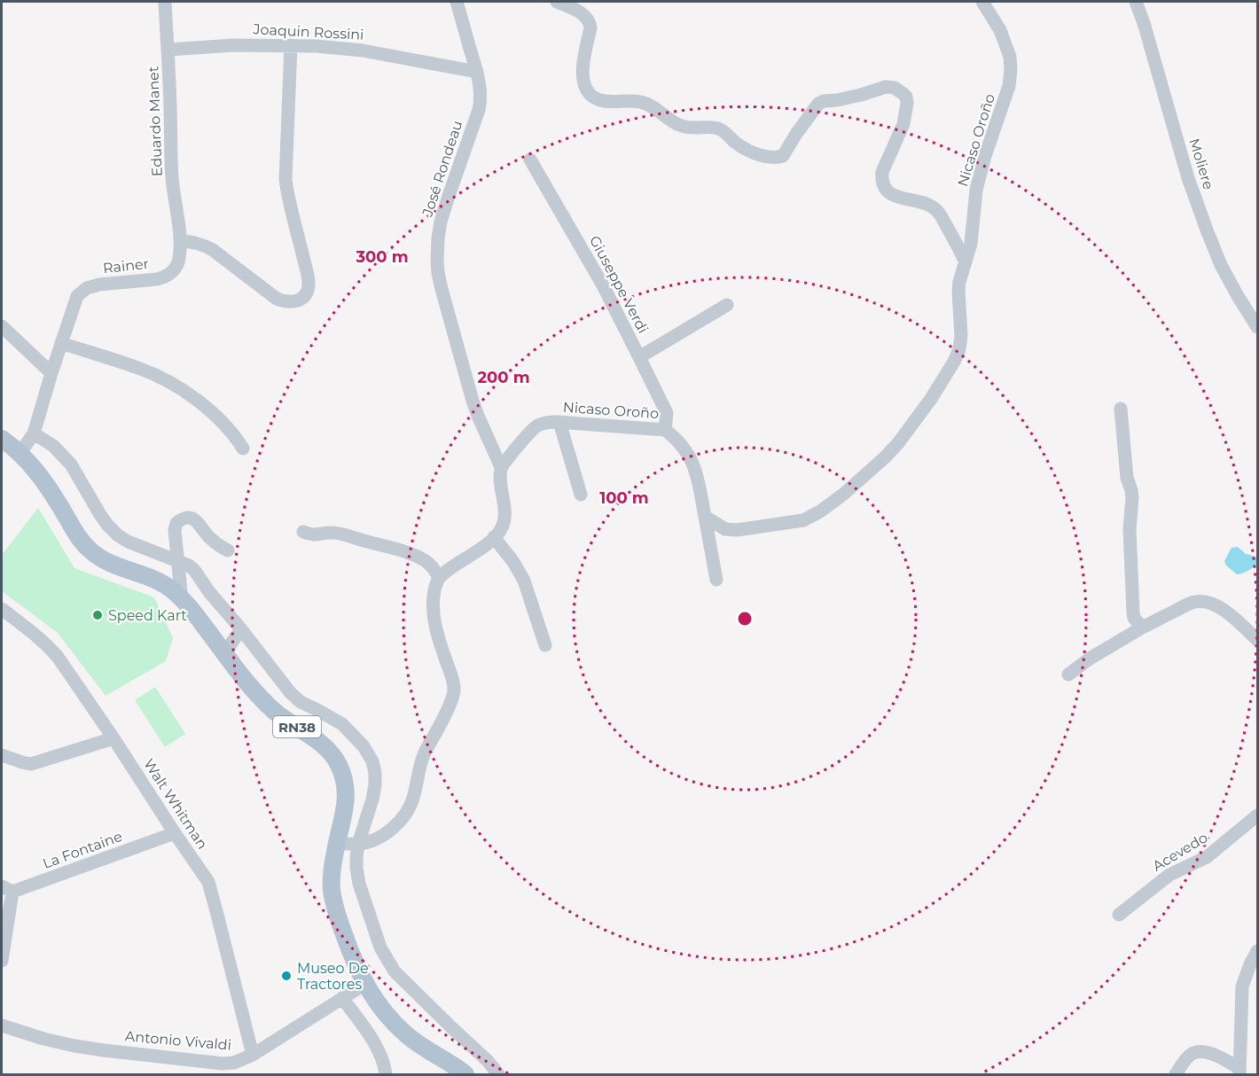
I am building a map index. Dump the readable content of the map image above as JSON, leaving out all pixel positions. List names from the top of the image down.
{
  "streets": {
    "main road": ["RN38"],
    "street": [
      "Joaquin Rossini",
      "Eduardo Manet",
      "Nicaso Oroño",
      "Moliere",
      "José Rondeau",
      "Rainer",
      "Giuseppe Verdi",
      "Walt Whitman",
      "La Fontaine",
      "Acevedo",
      "Antonio Vivaldi"
    ]
  },
  "crossings": [
    ["Joaquin Rossini", "Eduardo Manet"],
    ["Joaquin Rossini", "José Rondeau"],
    ["Eduardo Manet", "Rainer"],
    ["Nicaso Oroño", "José Rondeau"],
    ["Nicaso Oroño", "Giuseppe Verdi"],
    ["Rainer", "RN38"],
    ["RN38", "Antonio Vivaldi"],
    ["Walt Whitman", "La Fontaine"],
    ["Walt Whitman", "Antonio Vivaldi"]
  ],
  "places": ["Speed Kart", "Museo De Tractores"],
  "rings": ["300 m", "200 m", "100 m"]
}
